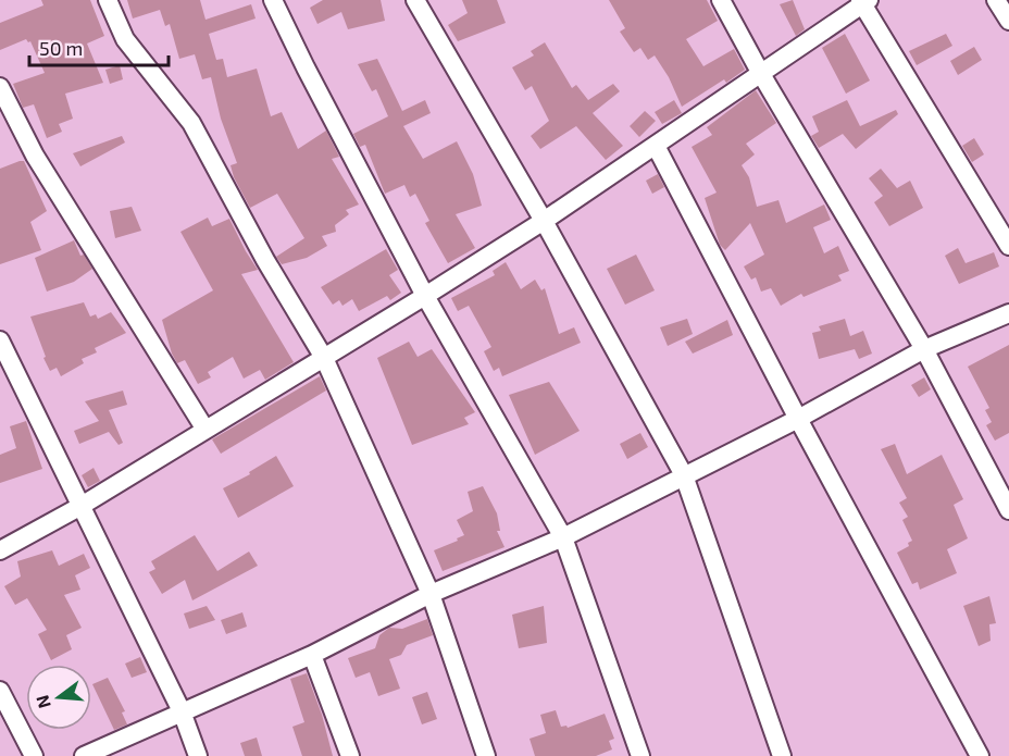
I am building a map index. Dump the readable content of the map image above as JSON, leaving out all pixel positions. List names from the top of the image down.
{
  "scale_bar": "50 m",
  "north": "left"
}
